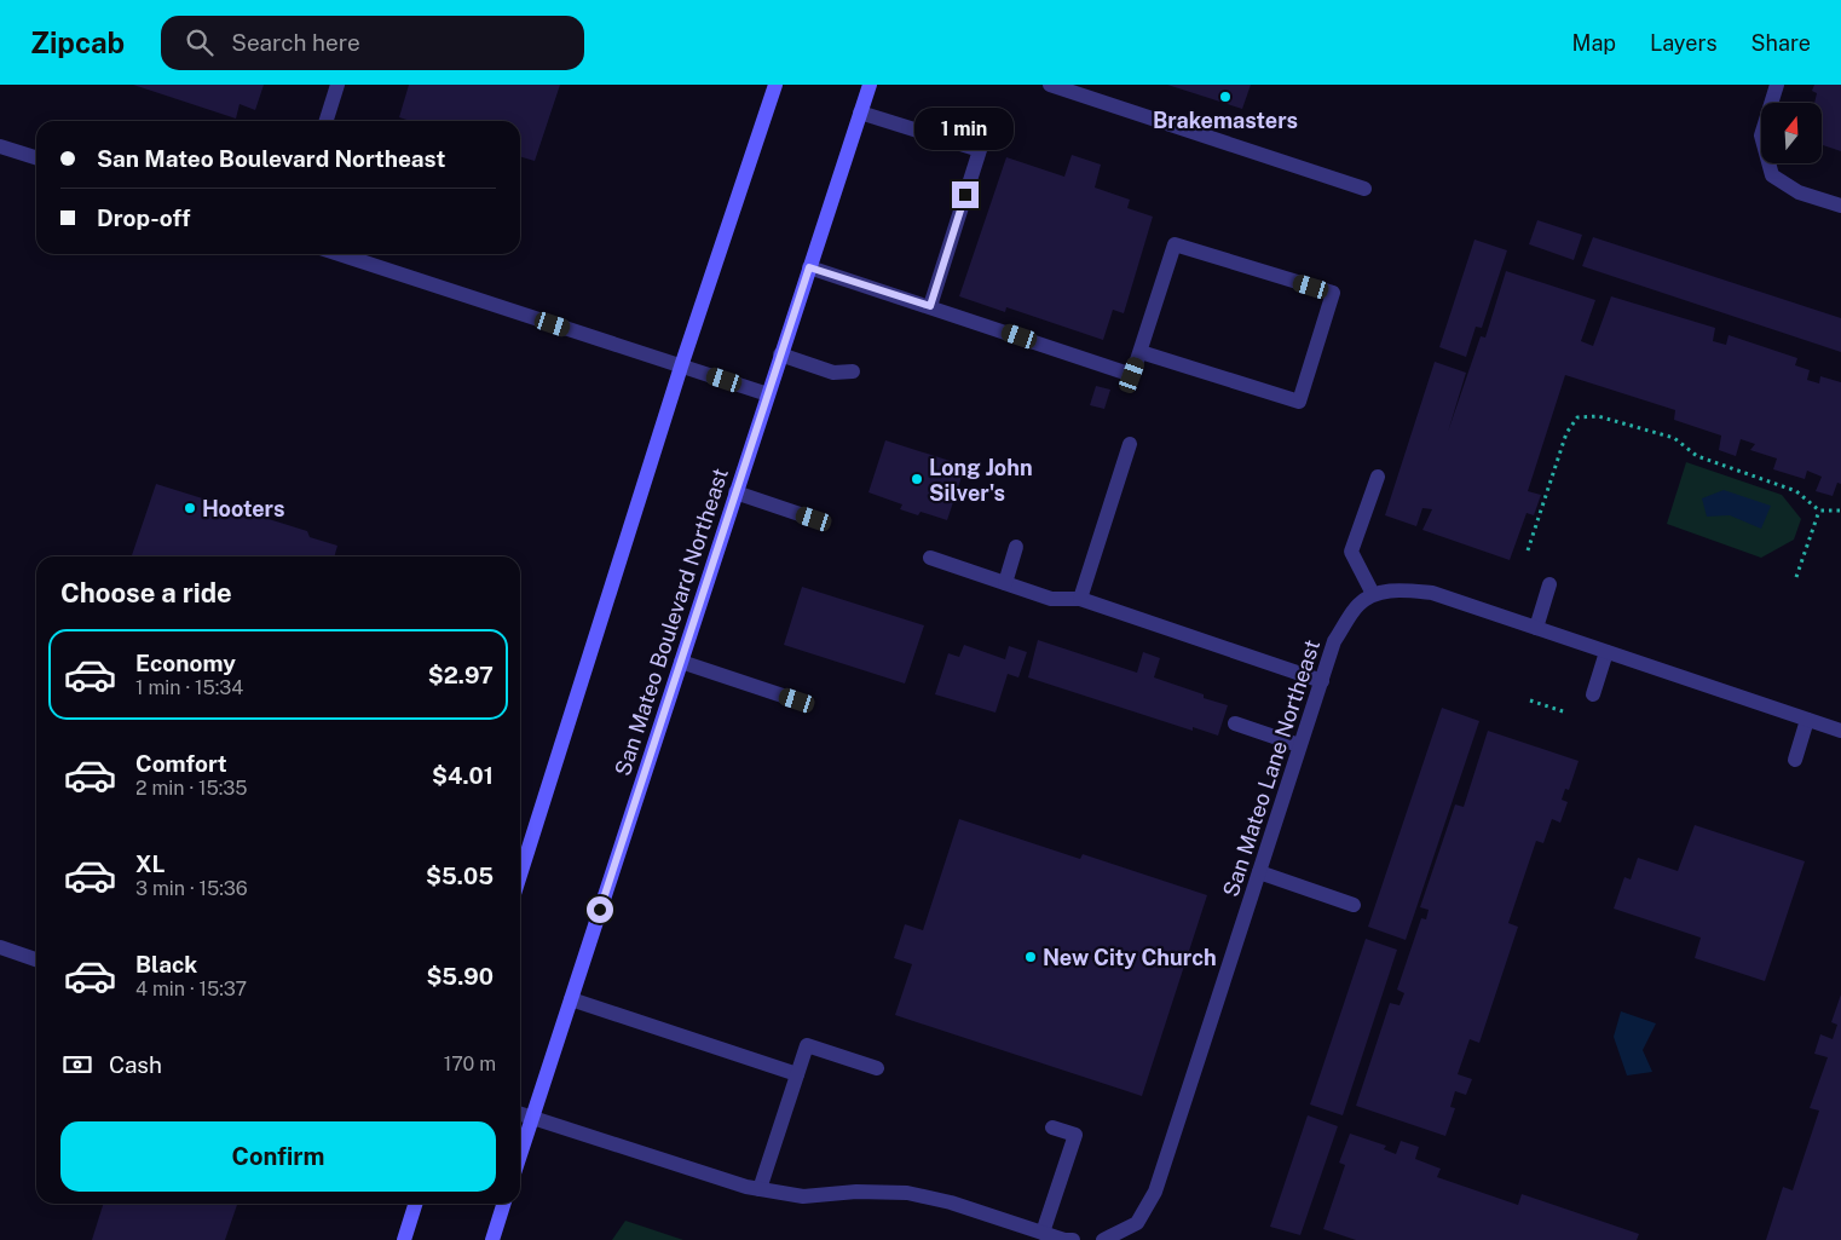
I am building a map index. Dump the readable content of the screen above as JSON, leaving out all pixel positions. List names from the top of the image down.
{
  "streets": {
    "main road": ["San Mateo Boulevard Northeast"],
    "street": ["San Mateo Lane Northeast"]
  },
  "places": [
    "Brakemasters",
    "Long John Silver's",
    "Hooters",
    "New City Church"
  ],
  "north": "top",
  "page": {
    "header": "Zipcab",
    "search": "Search here",
    "nav": ["Map", "Layers", "Share"],
    "bubble": "1 min",
    "banner": ["San Mateo Boulevard Northeast", "Drop-off"],
    "heading": "Choose a ride",
    "list": [
      {
        "name": "Economy",
        "note": "1 min · 15:34",
        "value": "$2.97"
      },
      {
        "name": "Comfort",
        "note": "2 min · 15:35",
        "value": "$4.01"
      },
      {
        "name": "XL",
        "note": "3 min · 15:36",
        "value": "$5.05"
      },
      {
        "name": "Black",
        "note": "4 min · 15:37",
        "value": "$5.90"
      }
    ],
    "pay": ["Cash", "170 m"],
    "buttons": "Confirm"
  }
}
